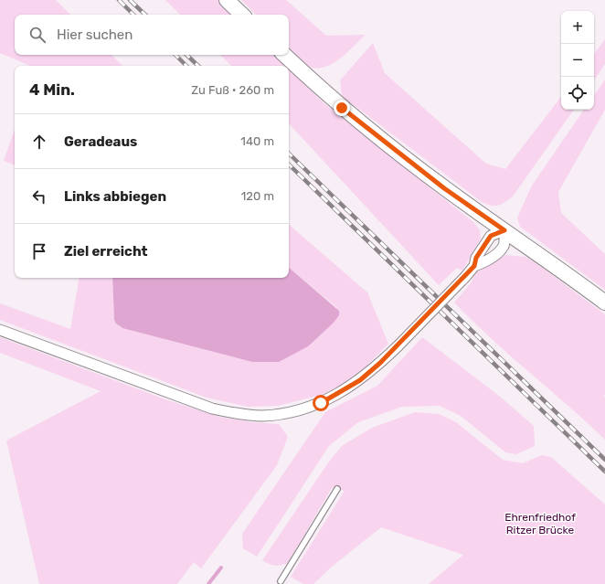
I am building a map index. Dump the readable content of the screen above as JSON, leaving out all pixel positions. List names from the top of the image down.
{
  "parks": ["Ehrenfriedhof Ritzer Brücke"],
  "page": {
    "map_buttons": ["+", "−"],
    "search": "Hier suchen",
    "heading": ["4 Min.", "Zu Fuß · 260 m"],
    "list": [
      ["Geradeaus", "140 m"],
      ["Links abbiegen", "120 m"],
      "Ziel erreicht"
    ]
  }
}
